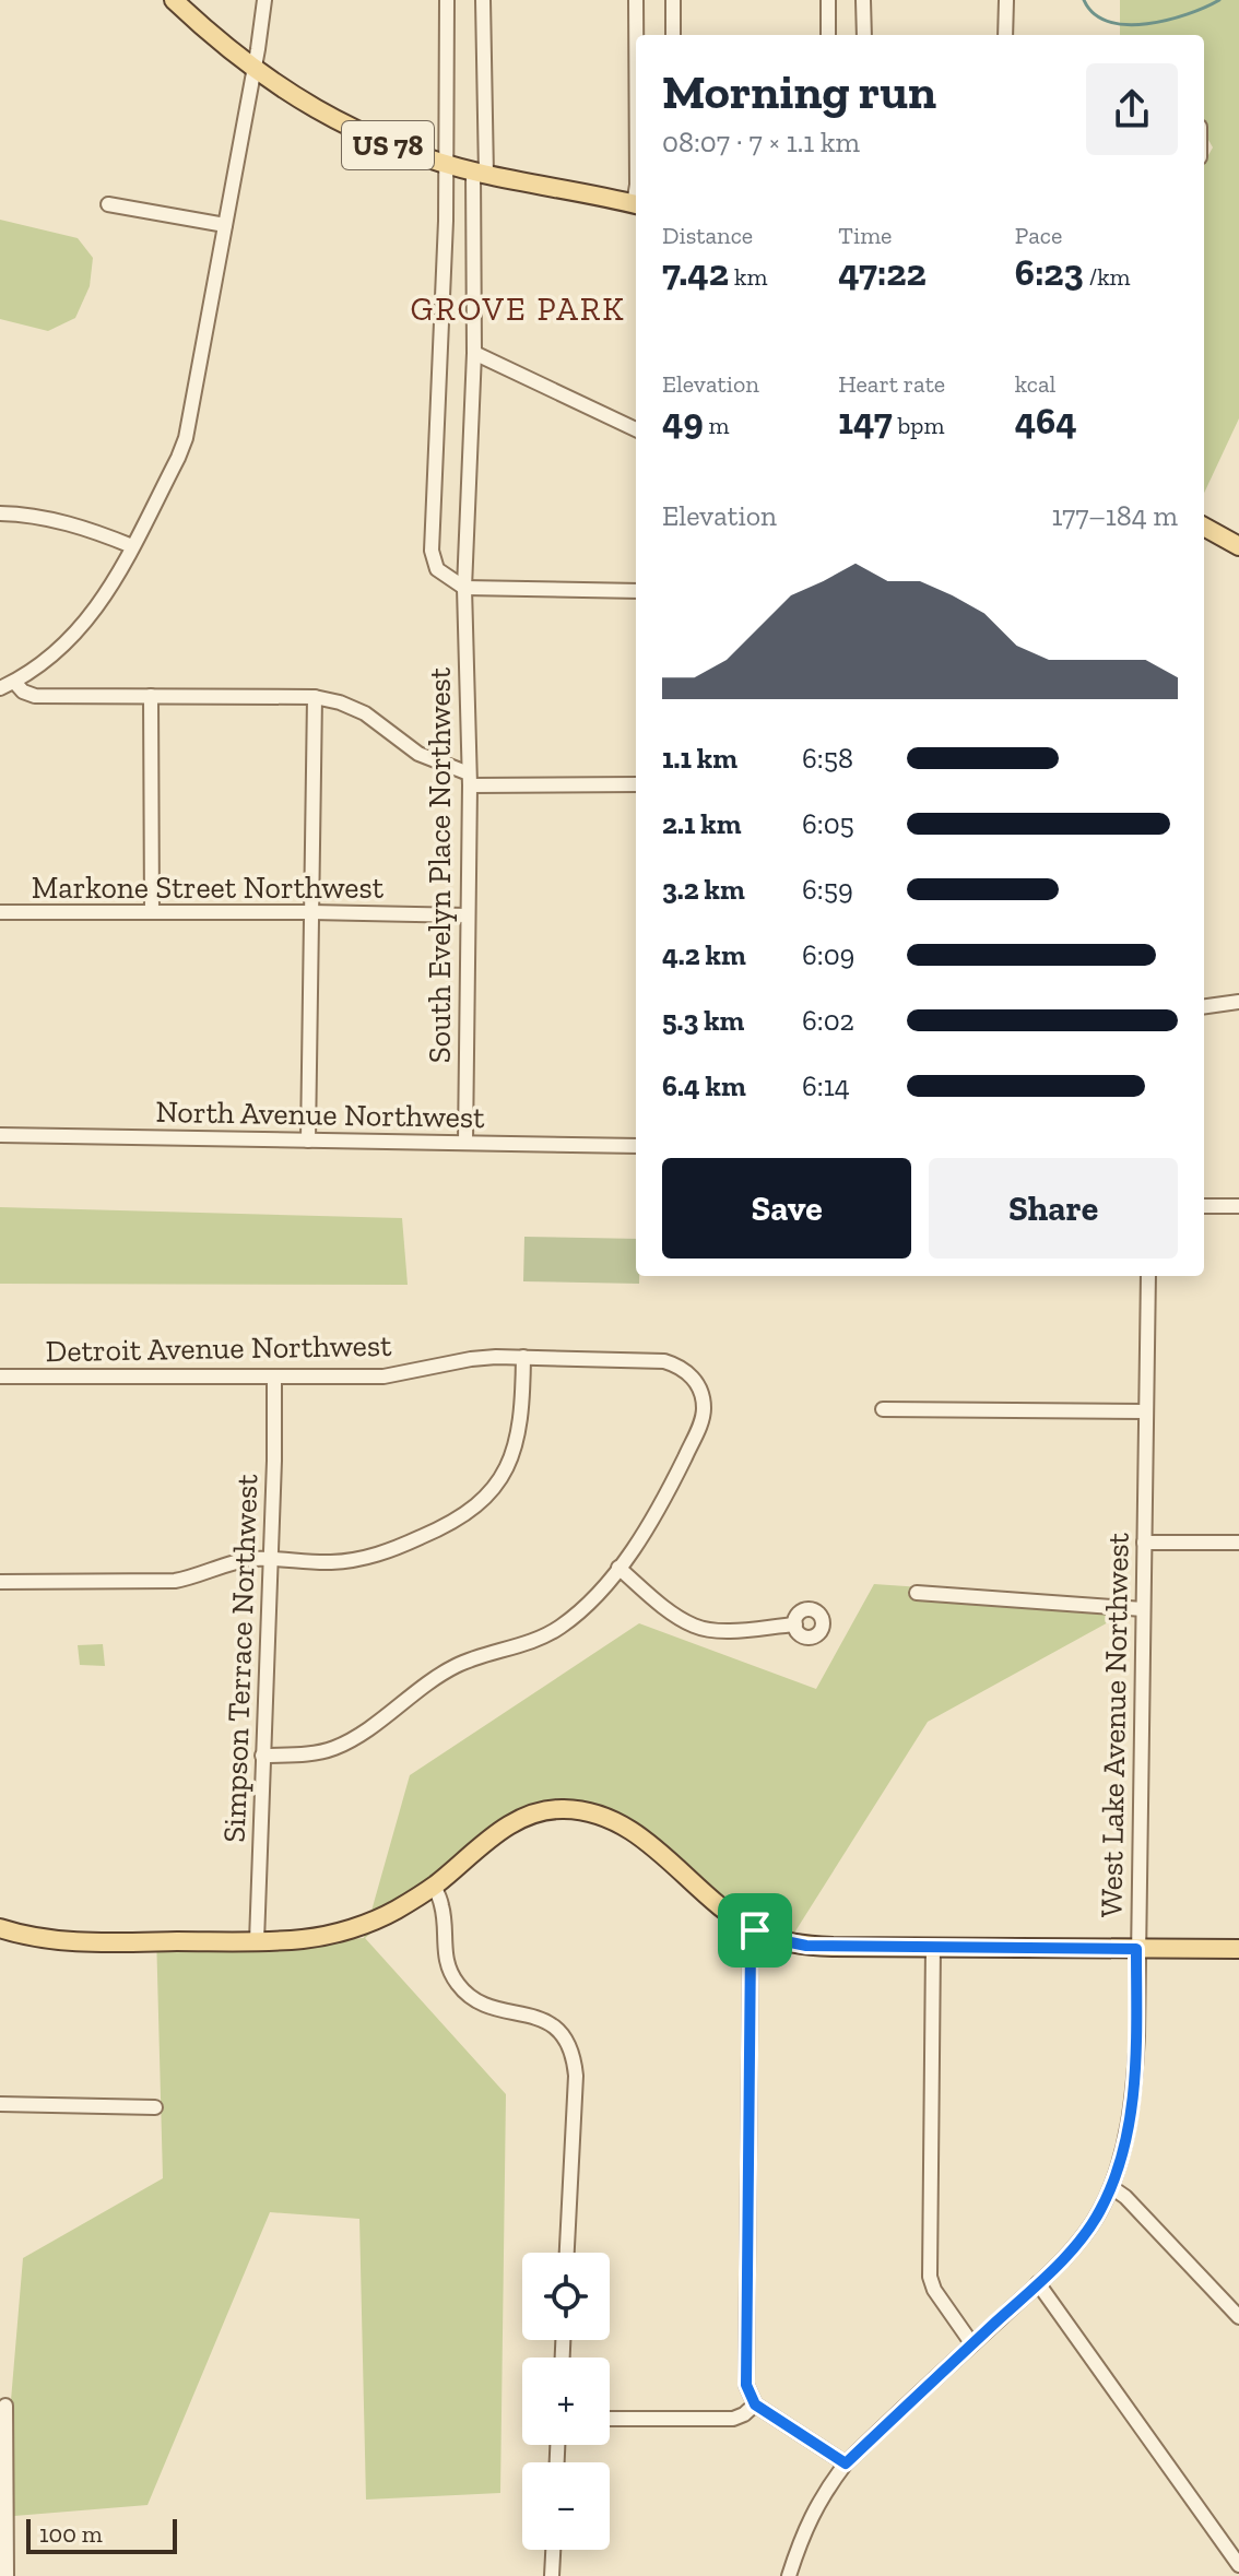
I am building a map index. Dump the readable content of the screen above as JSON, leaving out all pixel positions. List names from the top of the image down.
{
  "streets": {
    "main road": ["US 78"],
    "street": [
      "South Evelyn Place Northwest",
      "Markone Street Northwest",
      "North Avenue Northwest",
      "Detroit Avenue Northwest",
      "Simpson Terrace Northwest",
      "West Lake Avenue Northwest"
    ]
  },
  "crossings": [
    ["US 78", "South Evelyn Place Northwest"],
    ["South Evelyn Place Northwest", "Markone Street Northwest"],
    ["South Evelyn Place Northwest", "North Avenue Northwest"],
    ["Detroit Avenue Northwest", "Simpson Terrace Northwest"]
  ],
  "districts": ["GROVE PARK"],
  "scale_bar": "100 m",
  "page": {
    "heading": ["Morning run", "08:07 · 7 × 1.1 km"],
    "stats": [
      ["Distance", "7.42 km"],
      ["Time", "47:22"],
      ["Pace", "6:23 /km"],
      ["Elevation", "49 m"],
      ["Heart rate", "147 bpm"],
      ["kcal", "464"]
    ],
    "chart": ["Elevation", "177–184 m"],
    "list": [
      {
        "name": "1.1 km",
        "note": "6:58"
      },
      {
        "name": "2.1 km",
        "note": "6:05"
      },
      {
        "name": "3.2 km",
        "note": "6:59"
      },
      {
        "name": "4.2 km",
        "note": "6:09"
      },
      {
        "name": "5.3 km",
        "note": "6:02"
      },
      {
        "name": "6.4 km",
        "note": "6:14"
      }
    ],
    "buttons": ["Save", "Share"],
    "map_buttons": ["+", "−"],
    "scale": "100 m"
  }
}
